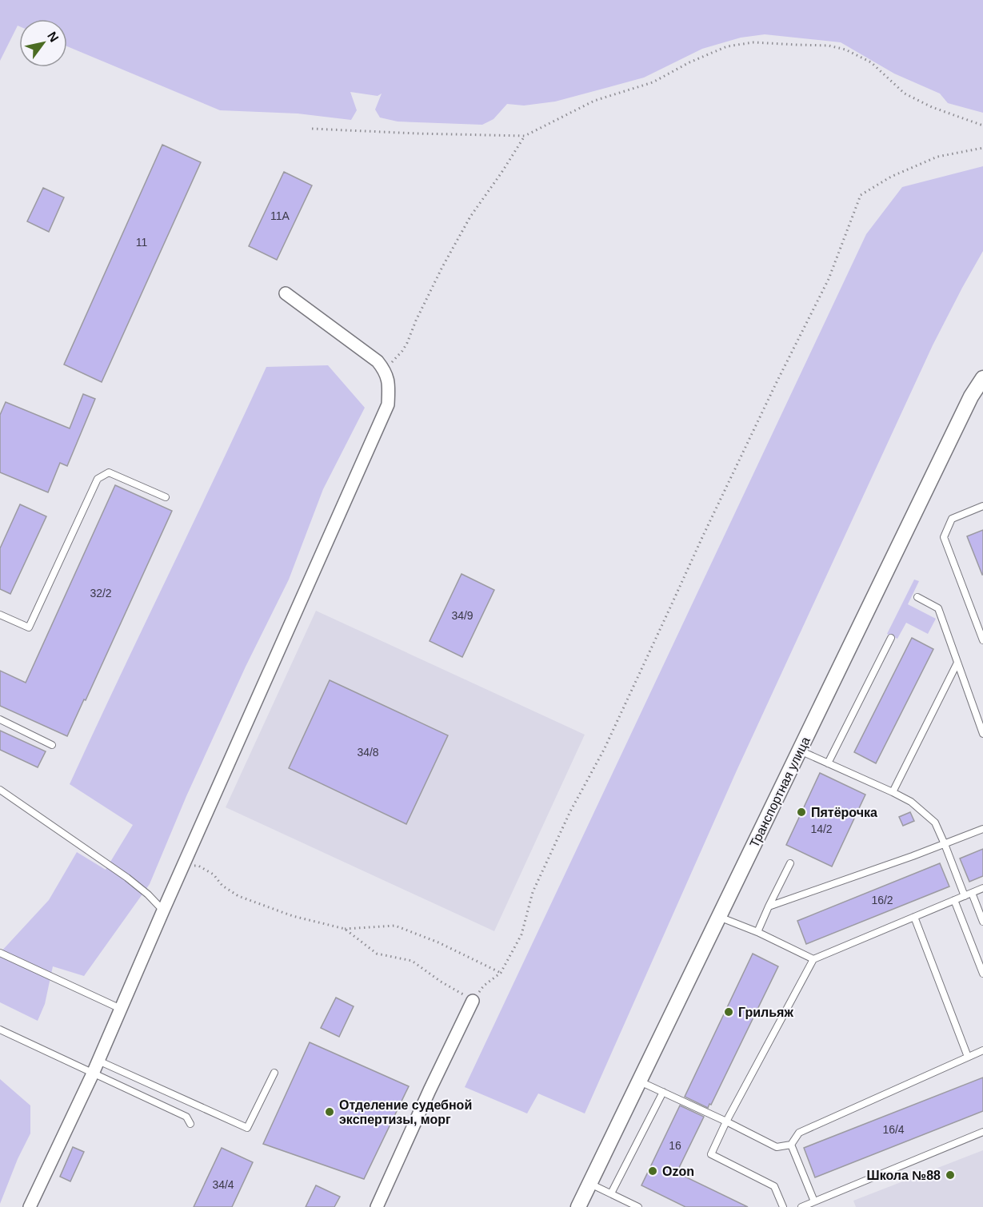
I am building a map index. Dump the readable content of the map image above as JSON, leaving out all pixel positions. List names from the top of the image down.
{
  "streets": {
    "street": ["Транспортная улица"]
  },
  "places": [
    "Пятёрочка",
    "Грильяж",
    "Отделение судебной экспертизы, морг",
    "Ozon",
    "Школа №88"
  ],
  "house_numbers": [
    "11А",
    "11",
    "32/2",
    "34/9",
    "34/8",
    "14/2",
    "16/2",
    "16/4",
    "16",
    "34/4"
  ],
  "north": "top right"
}
